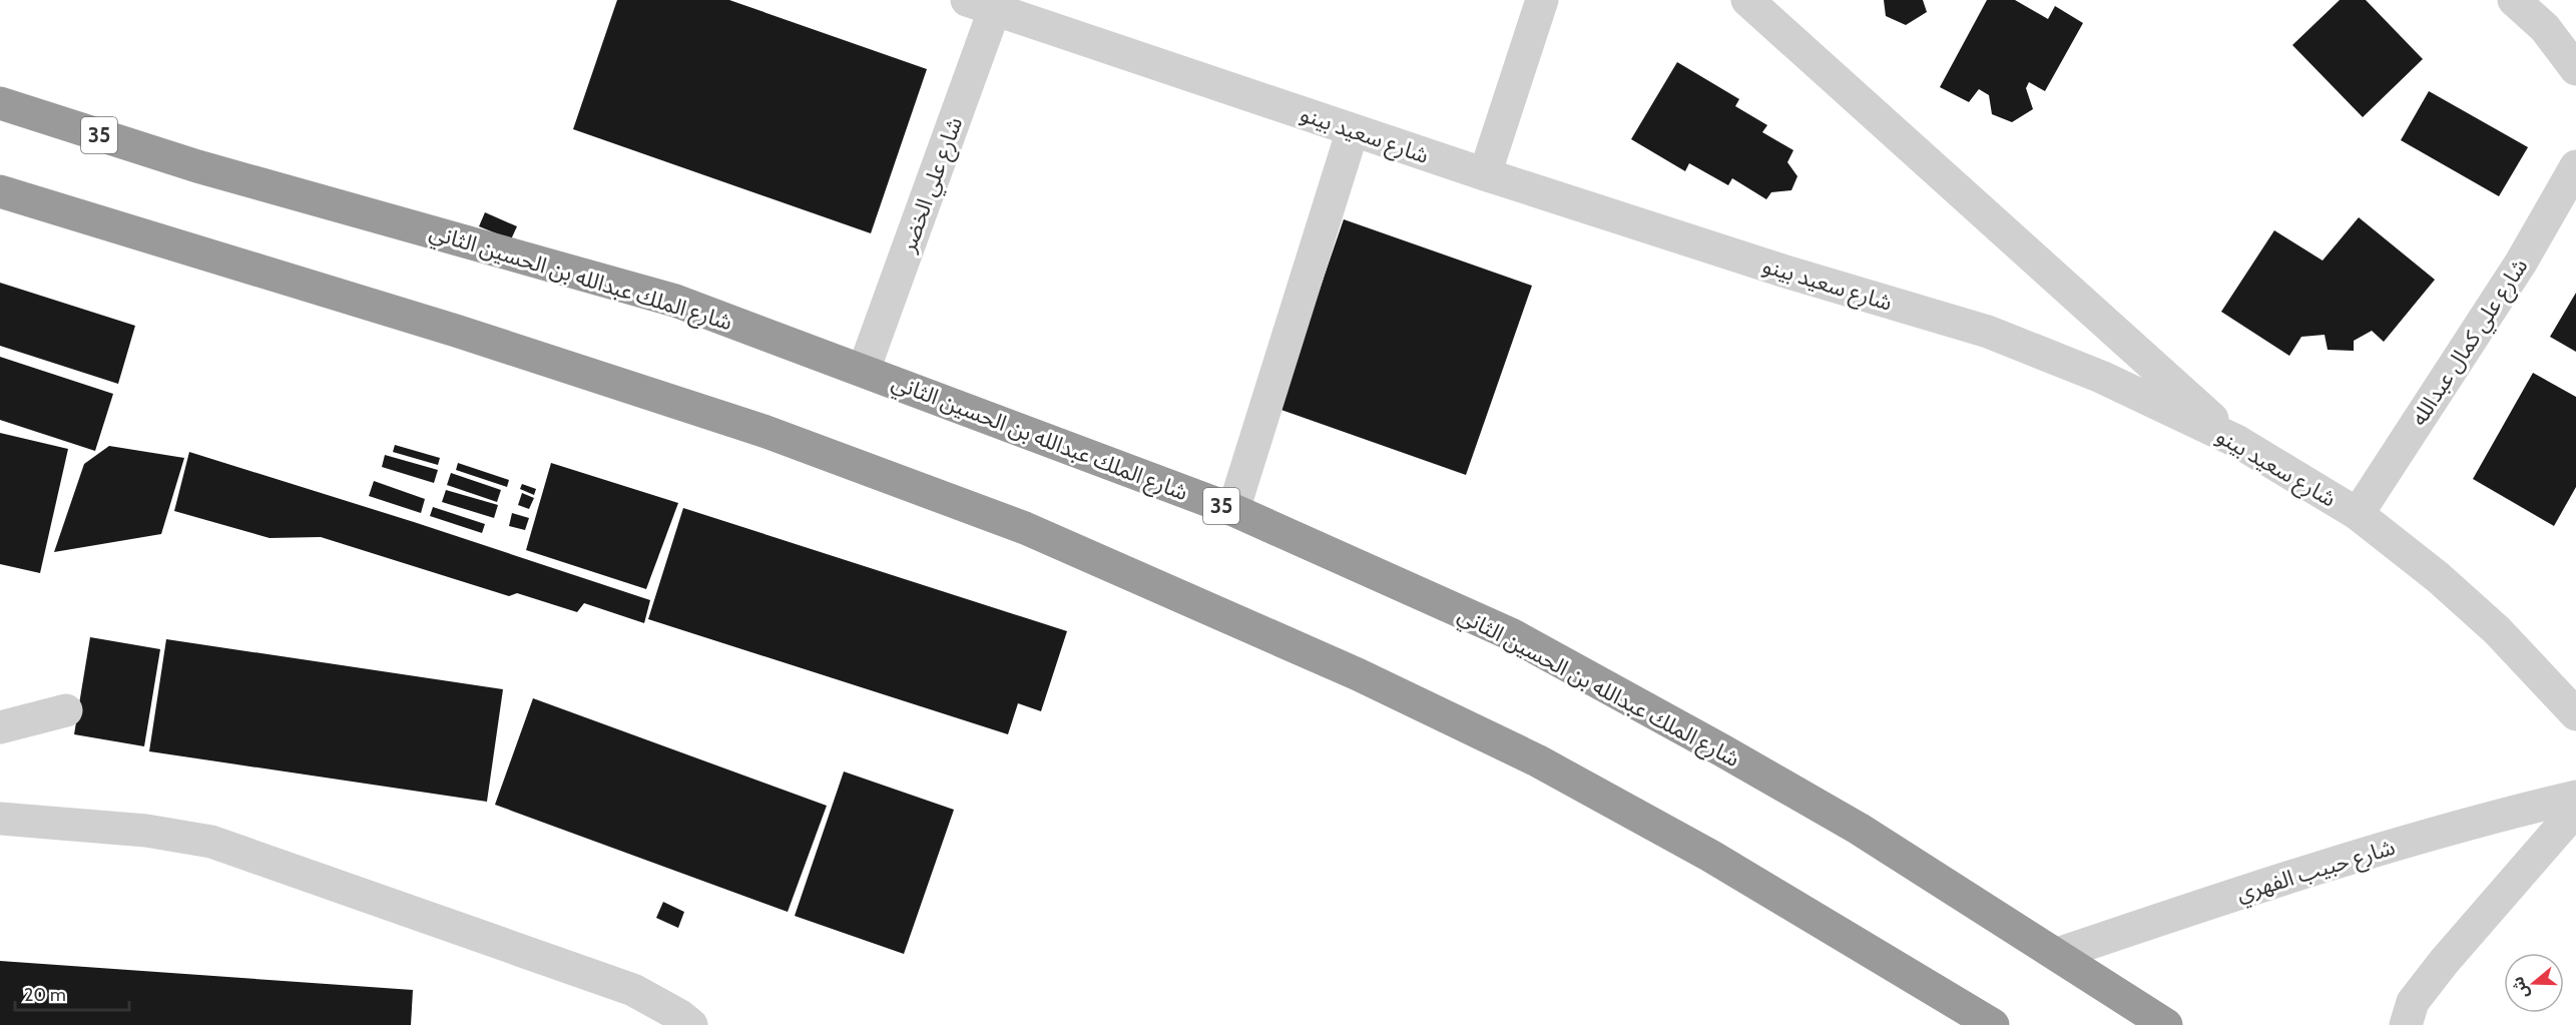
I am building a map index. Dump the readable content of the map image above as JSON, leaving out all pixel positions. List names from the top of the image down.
{
  "streets": {
    "highway": ["35", "شارع الملك عبدالله بن الحسين الثاني"],
    "street": [
      "شارع سعيد بينو",
      "شارع علي الخضر",
      "شارع علي كمال عبدالله",
      "شارع حبيب الفهري"
    ]
  },
  "crossings": [
    ["شارع سعيد بينو", "شارع علي الخضر"],
    ["شارع سعيد بينو", "شارع علي كمال عبدالله"],
    ["شارع علي الخضر", "شارع الملك عبدالله بن الحسين الثاني"],
    ["شارع الملك عبدالله بن الحسين الثاني", "شارع حبيب الفهري"]
  ],
  "scale_bar": "20 m",
  "north": "left"
}
